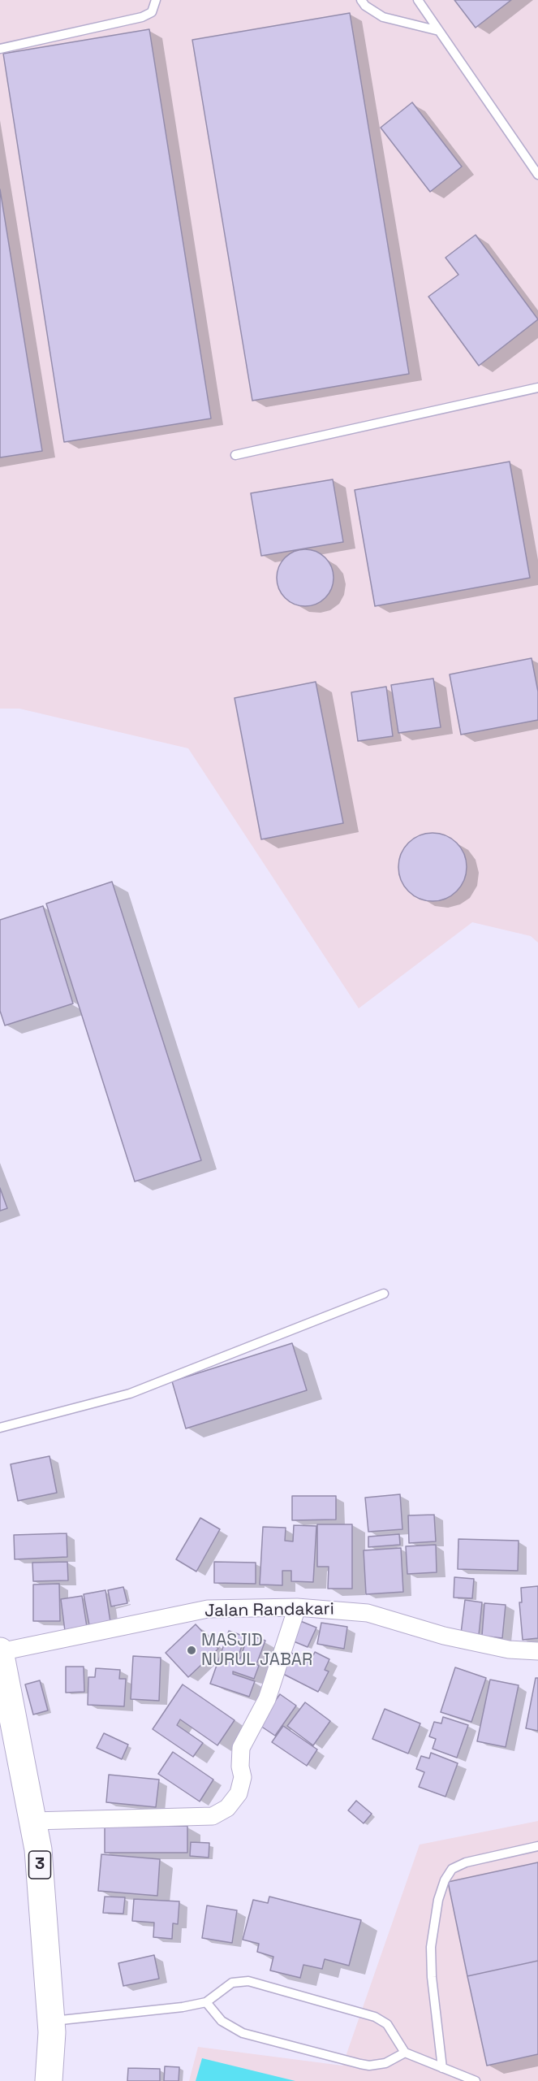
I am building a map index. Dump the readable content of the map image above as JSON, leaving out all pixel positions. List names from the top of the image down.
{
  "streets": {
    "highway": ["3"],
    "street": ["Jalan Randakari"]
  },
  "crossings": [
    ["Jalan Randakari", "3"]
  ],
  "places": ["MASJID NURUL JABAR"]
}
